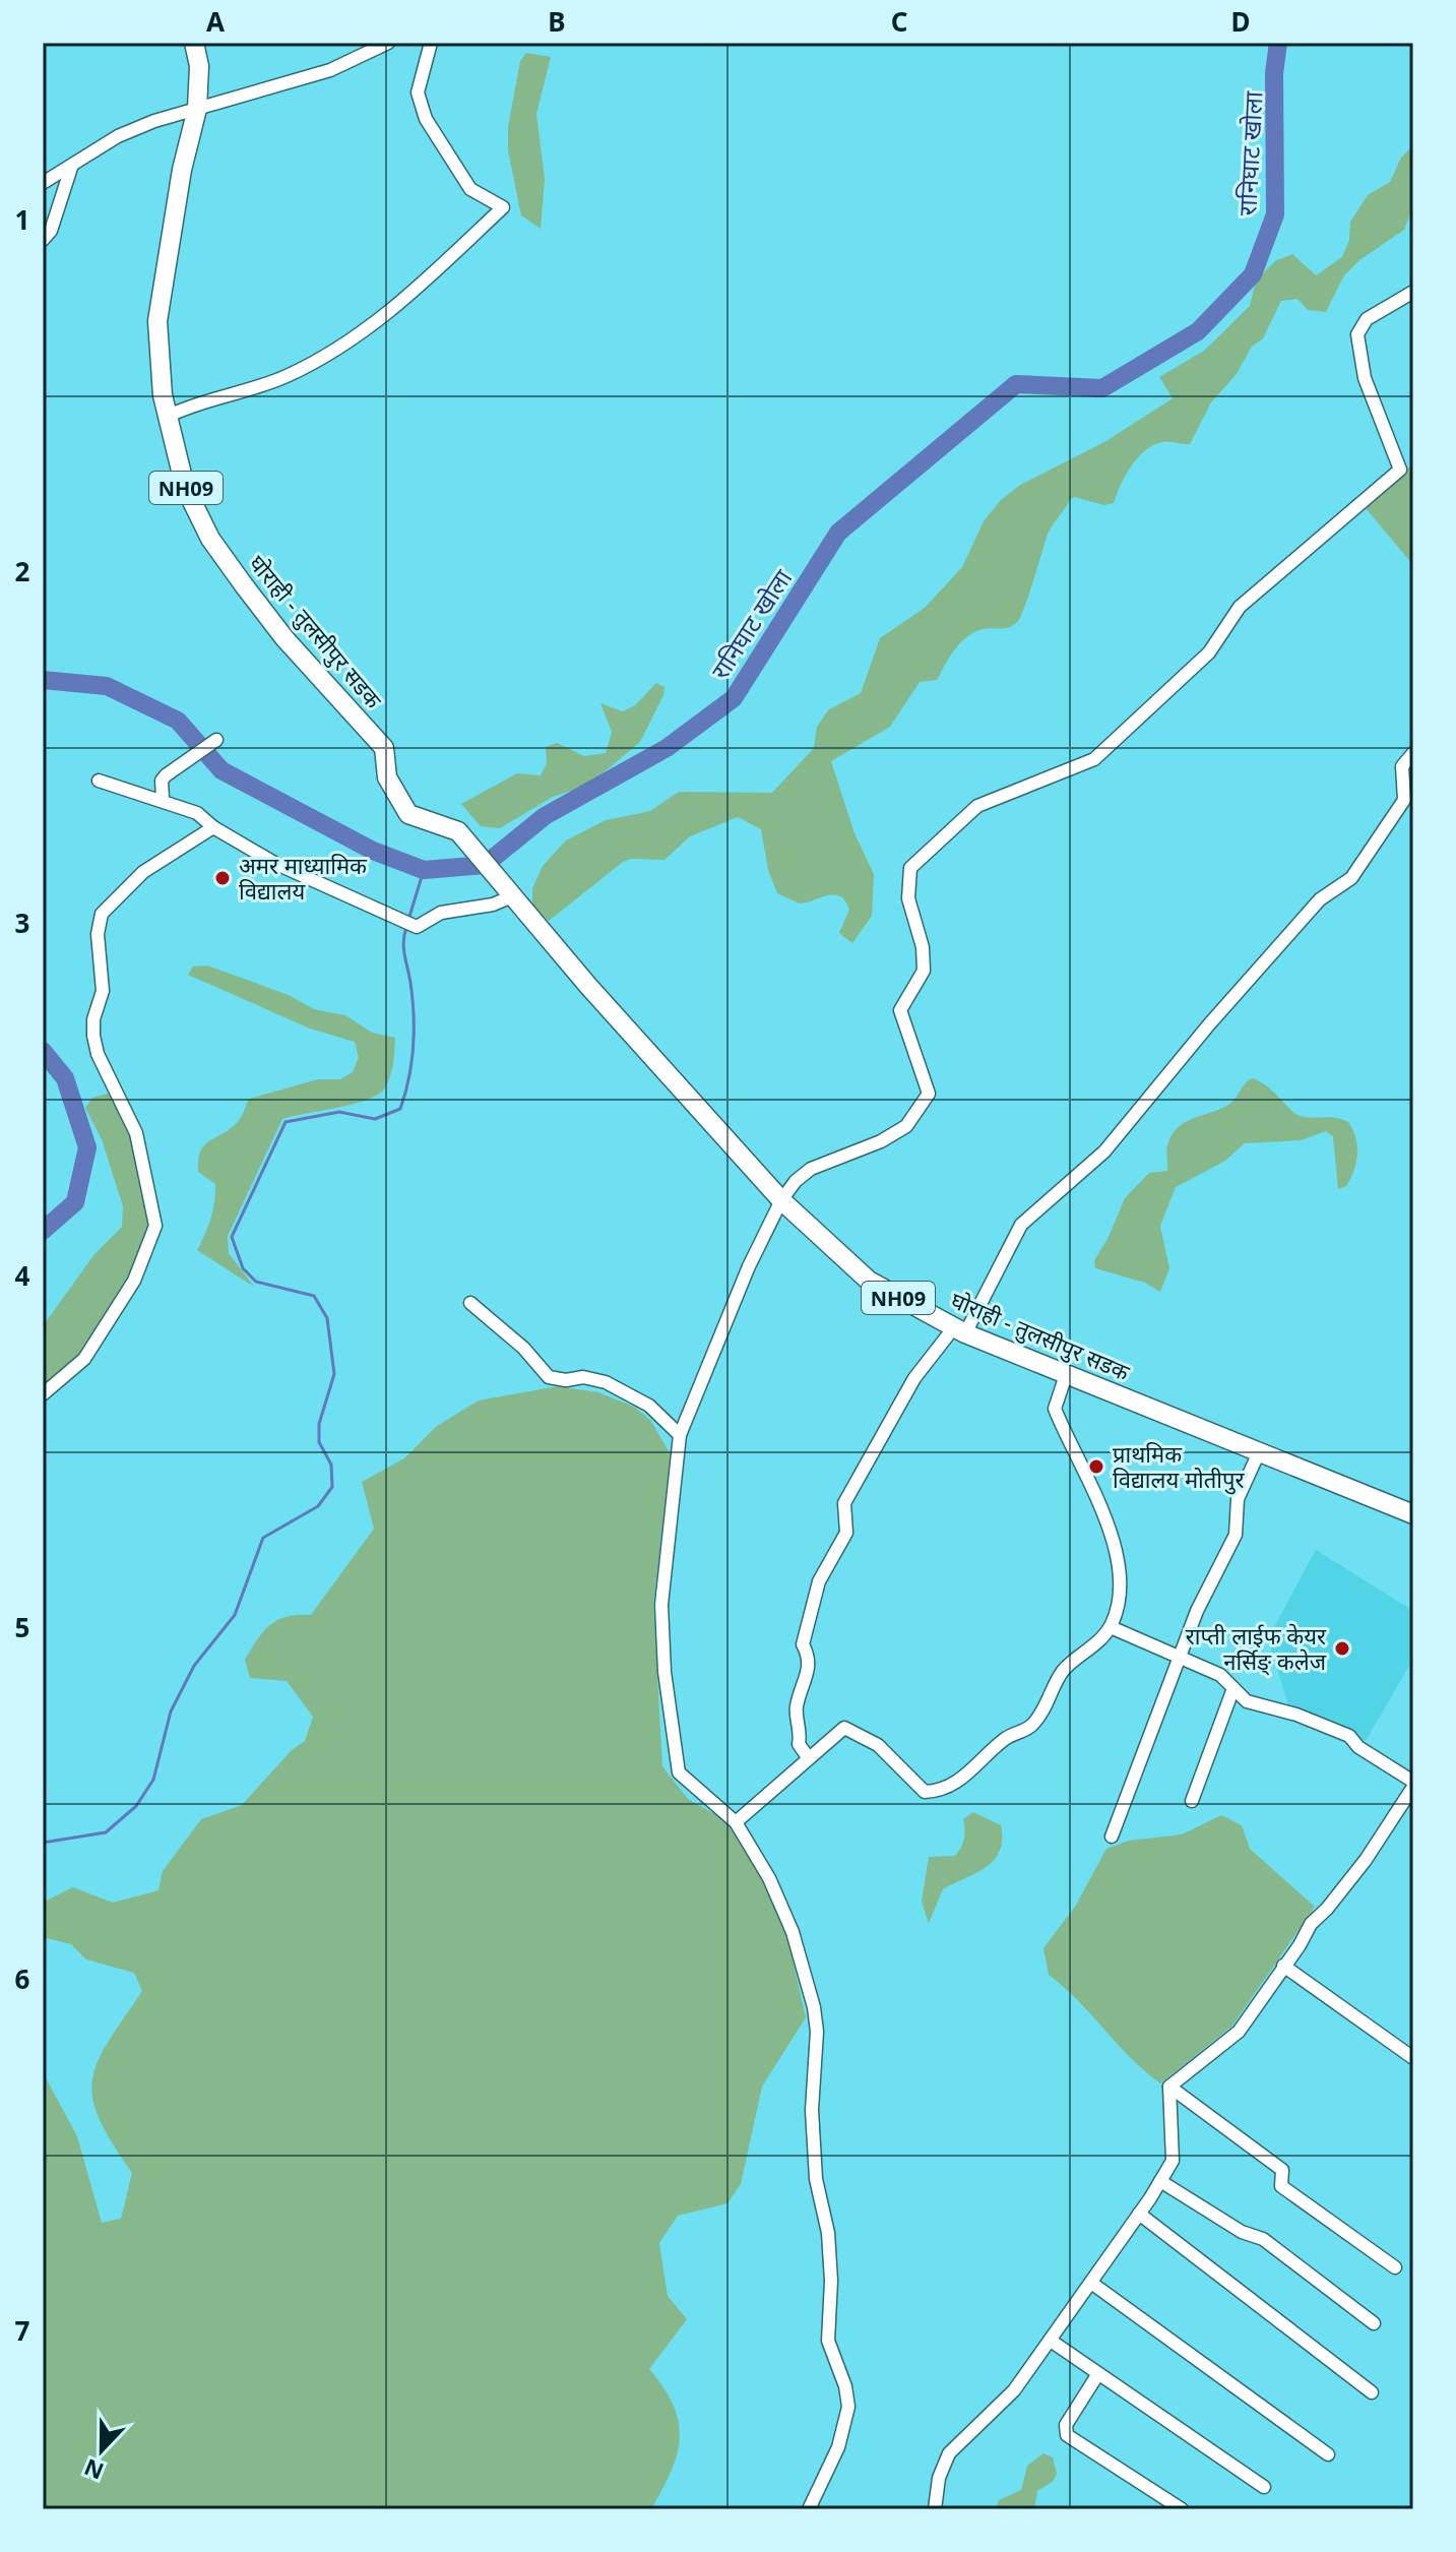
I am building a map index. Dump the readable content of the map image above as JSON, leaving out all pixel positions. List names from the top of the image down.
{
  "streets": {
    "main road": ["NH09", "घोराही - तुलसीपुर सडक"]
  },
  "water": ["रानिघाट खोला"],
  "places": ["अमर माध्यामिक विद्यालय", "प्राथमिक विद्यालय मोतीपुर", "राप्ती लाईफ केयर नर्सिङ् कलेज"],
  "north": "bottom",
  "grid": {
    "columns": [
      "A",
      "B",
      "C",
      "D"
    ],
    "rows": [
      "1",
      "2",
      "3",
      "4",
      "5",
      "6",
      "7"
    ]
  }
}
